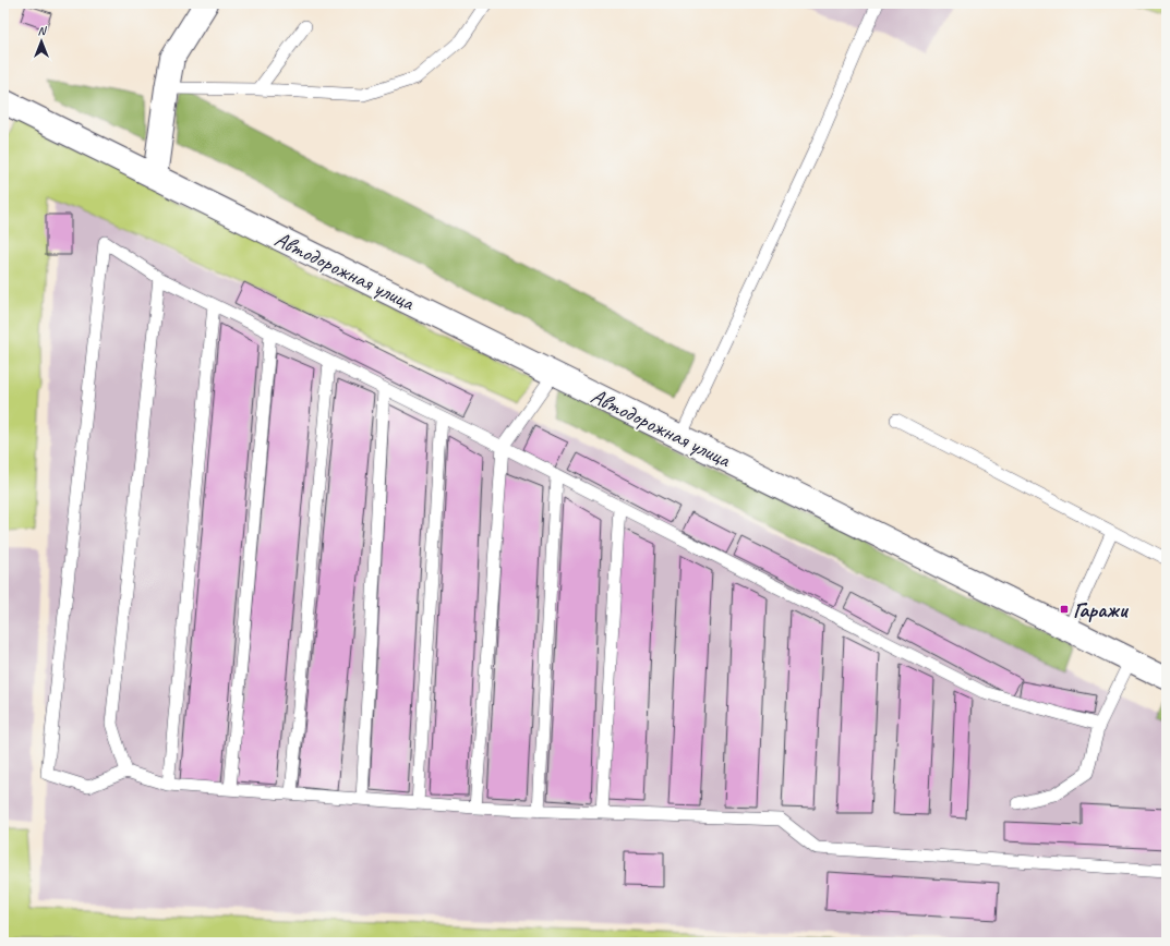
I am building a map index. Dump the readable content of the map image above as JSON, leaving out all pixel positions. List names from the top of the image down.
{
  "streets": {
    "street": ["Автодорожная улица"]
  },
  "places": {
    "transit": ["Гаражи"]
  },
  "north": "top"
}
